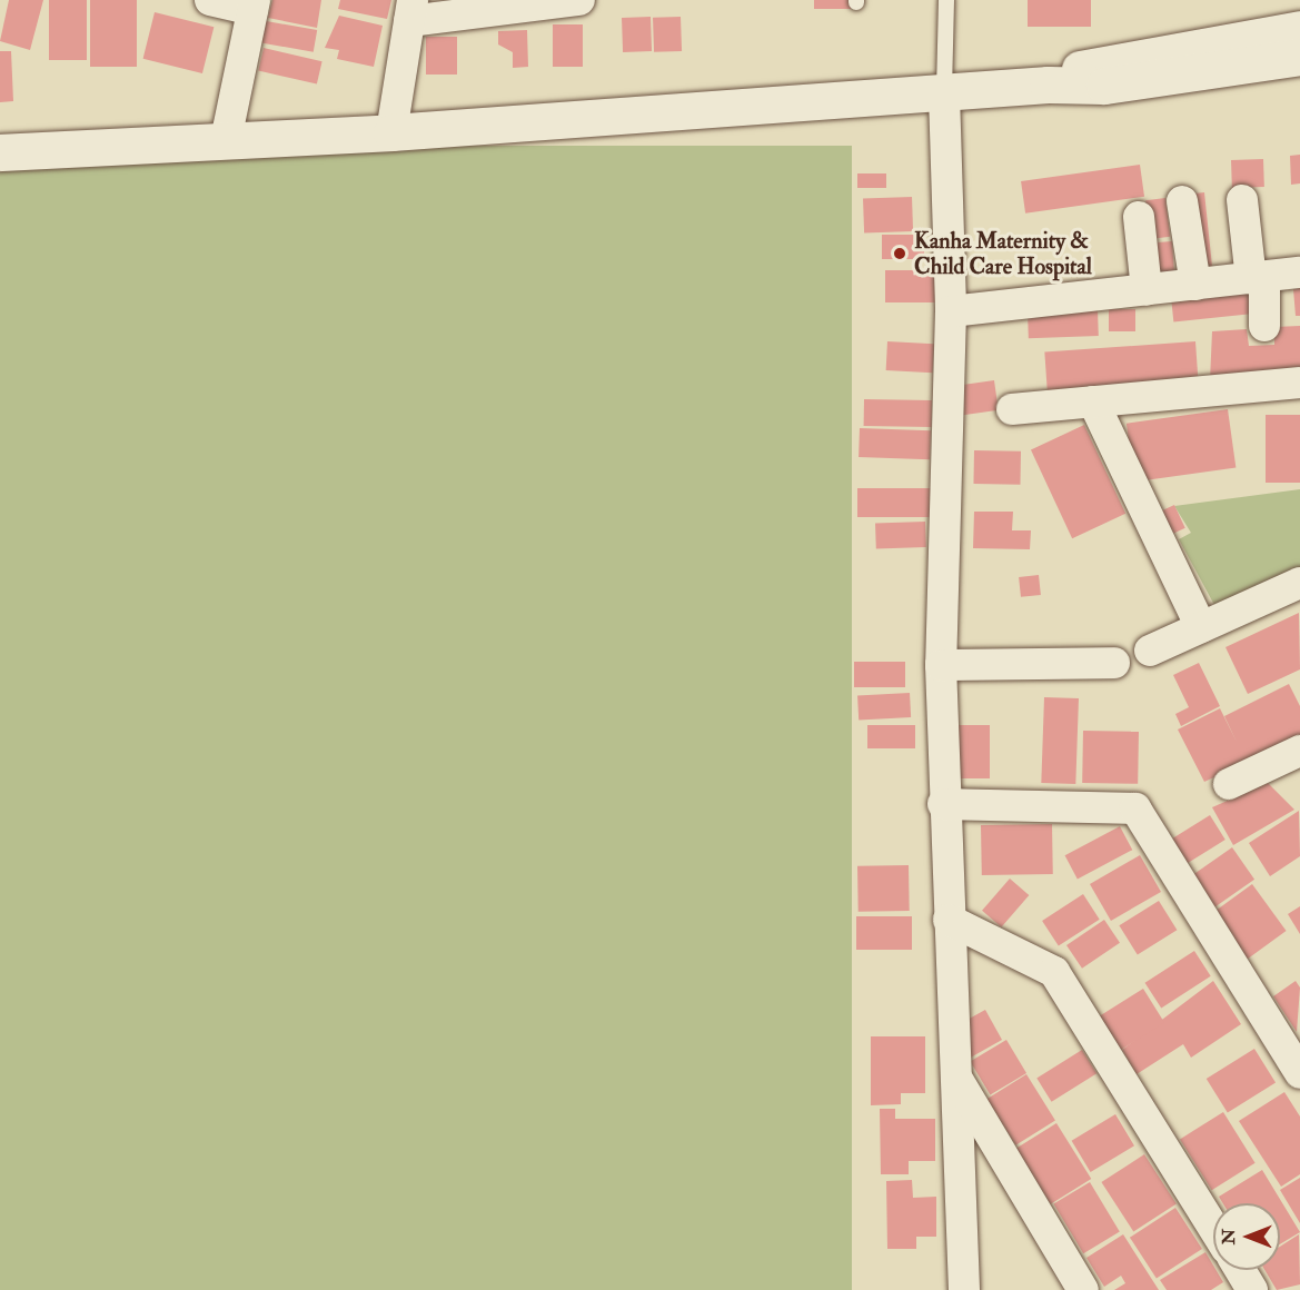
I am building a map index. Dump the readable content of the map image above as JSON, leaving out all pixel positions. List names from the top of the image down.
{
  "places": ["Kanha Maternity & Child Care Hospital"],
  "north": "left"
}
